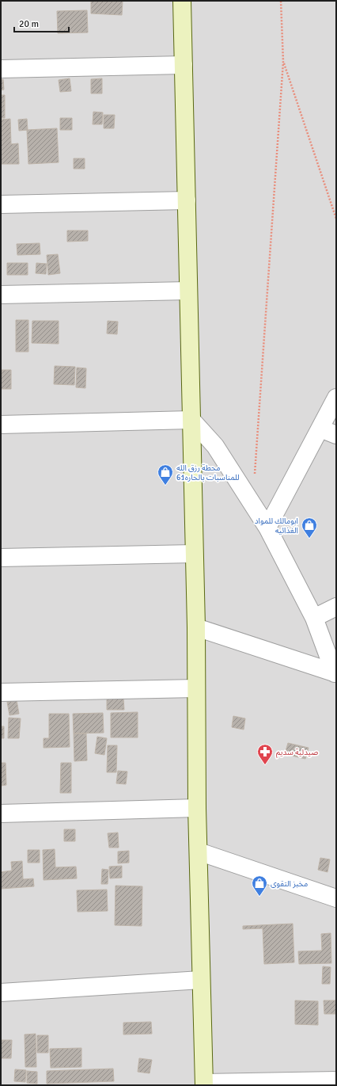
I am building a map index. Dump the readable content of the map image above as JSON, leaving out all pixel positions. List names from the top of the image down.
{
  "places": {
    "shop": ["محطة رزق الله للمناسبات بالحاره61", "ابومالك للمواد الغذائيه", "مخبز التقوى"],
    "pharmacy": ["صيدلية سديم"]
  },
  "scale_bar": "20 m"
}
